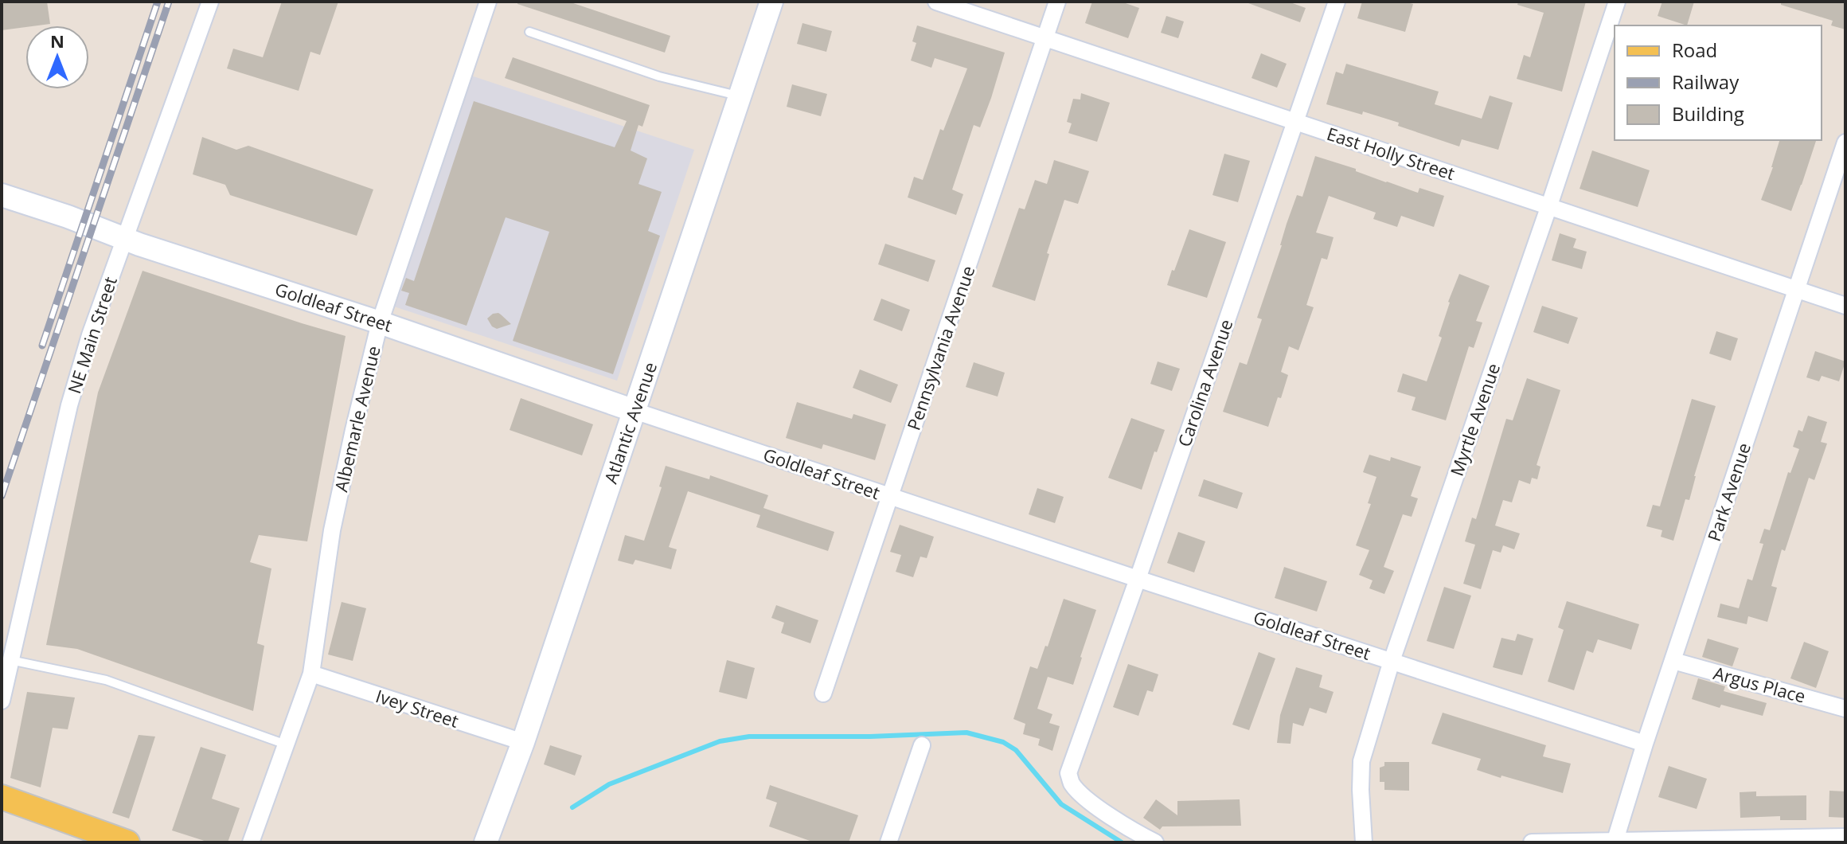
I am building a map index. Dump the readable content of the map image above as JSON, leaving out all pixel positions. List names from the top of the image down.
{
  "streets": {
    "main road": ["Goldleaf Street", "Atlantic Avenue"],
    "street": [
      "East Holly Street",
      "NE Main Street",
      "Pennsylvania Avenue",
      "Carolina Avenue",
      "Albemarle Avenue",
      "Myrtle Avenue",
      "Park Avenue",
      "Argus Place",
      "Ivey Street"
    ]
  },
  "crossings": [
    ["East Holly Street", "Pennsylvania Avenue"],
    ["East Holly Street", "Carolina Avenue"],
    ["East Holly Street", "Myrtle Avenue"],
    ["East Holly Street", "Park Avenue"],
    ["Goldleaf Street", "NE Main Street"],
    ["Goldleaf Street", "Pennsylvania Avenue"],
    ["Goldleaf Street", "Carolina Avenue"],
    ["Goldleaf Street", "Albemarle Avenue"],
    ["Goldleaf Street", "Myrtle Avenue"],
    ["Goldleaf Street", "Atlantic Avenue"],
    ["Goldleaf Street", "Park Avenue"],
    ["Albemarle Avenue", "Ivey Street"],
    ["Atlantic Avenue", "Ivey Street"],
    ["Park Avenue", "Argus Place"]
  ],
  "legend": ["Road", "Railway", "Building"],
  "north": "top"
}
